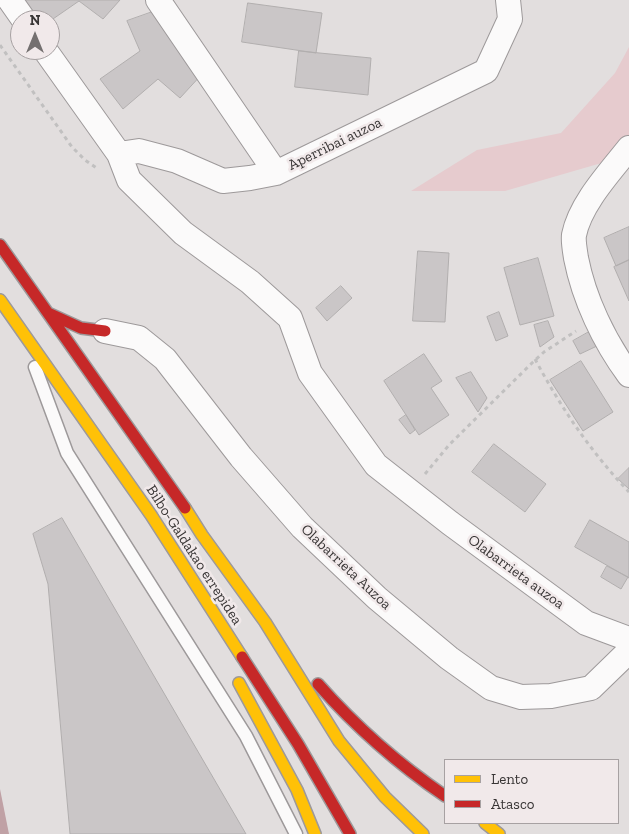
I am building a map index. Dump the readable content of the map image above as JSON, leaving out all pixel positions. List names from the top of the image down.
{
  "streets": {
    "highway": ["Bilbo-Galdakao errepidea"],
    "street": ["Aperribai auzoa", "Olabarrieta Auzoa", "Olabarrieta auzoa"]
  },
  "legend": ["Lento", "Atasco"],
  "north": "top"
}
